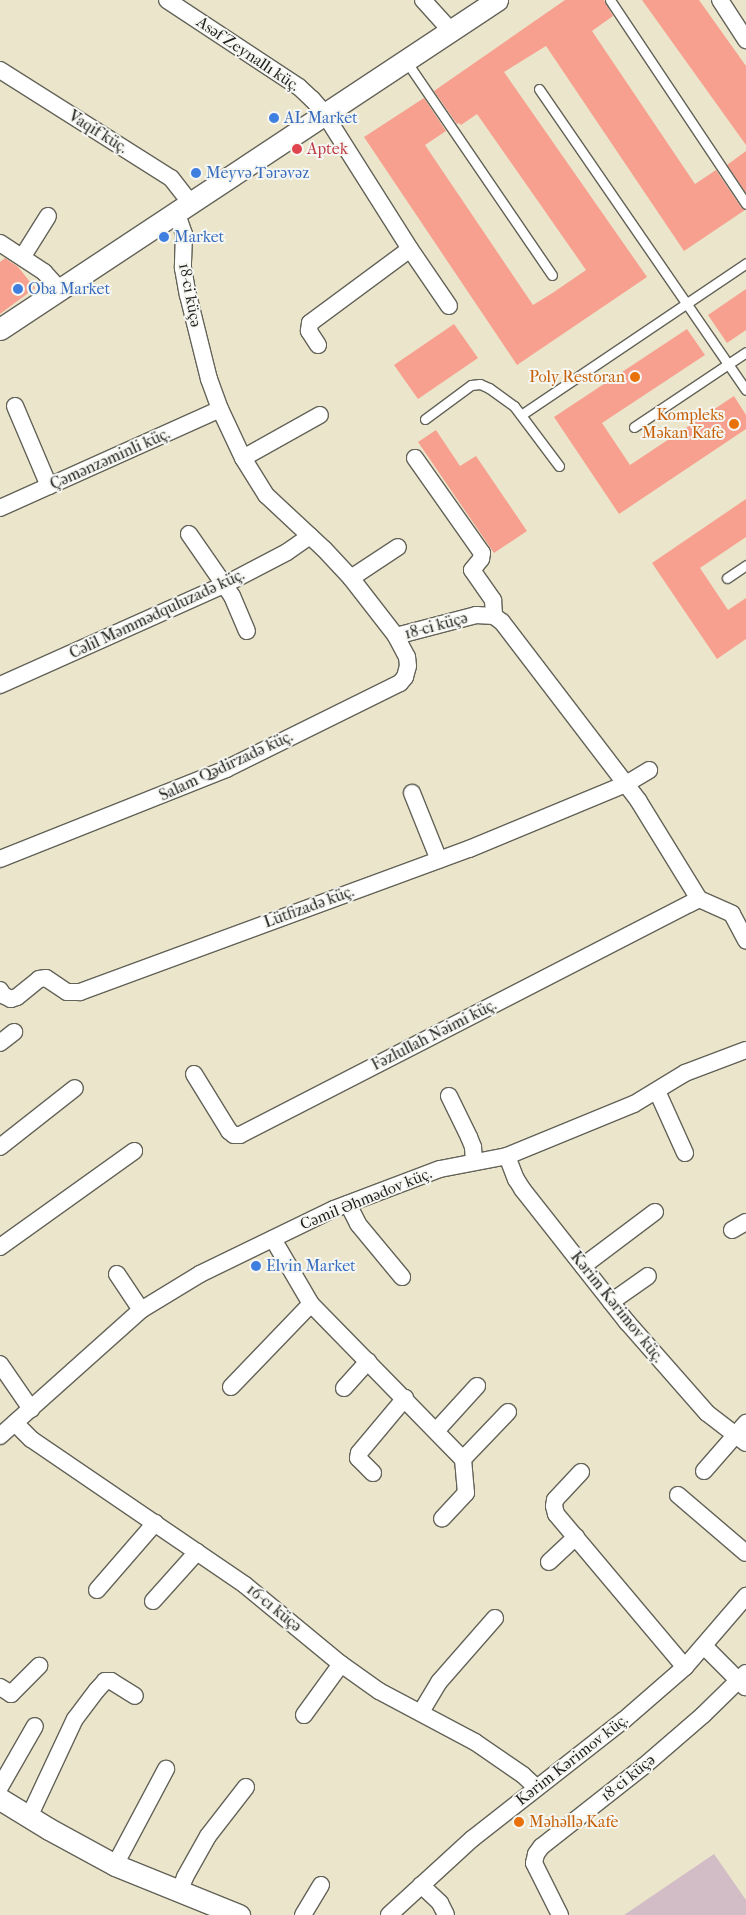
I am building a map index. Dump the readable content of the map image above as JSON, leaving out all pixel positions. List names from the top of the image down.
{
  "streets": {
    "street": [
      "Asəf Zeynallı küç.",
      "Vaqif küç.",
      "18-ci küçə",
      "Çəmənzəminli küç.",
      "Cəlil Məmmədquluzadə küç.",
      "Salam Qədirzadə küç.",
      "Lütfizadə küç.",
      "Fəzlullah Nəimi küç.",
      "Cəmil Əhmədov küç.",
      "Kərim Kərimov küç.",
      "16-cı küçə"
    ]
  },
  "crossings": [
    ["Vaqif küç.", "18-ci küçə"],
    ["18-ci küçə", "Çəmənzəminli küç."],
    ["18-ci küçə", "Cəlil Məmmədquluzadə küç."],
    ["18-ci küçə", "Salam Qədirzadə küç."],
    ["Cəmil Əhmədov küç.", "Kərim Kərimov küç."],
    ["Cəmil Əhmədov küç.", "16-cı küçə"],
    ["Kərim Kərimov küç.", "16-cı küçə"]
  ],
  "places": [
    "AL Market",
    "Aptek",
    "Meyvə Tərəvəz",
    "Market",
    "Oba Market",
    "Poly Restoran",
    "Kompleks Məkan Kafe",
    "Elvin Market",
    "Məhəllə Kafe"
  ]
}
